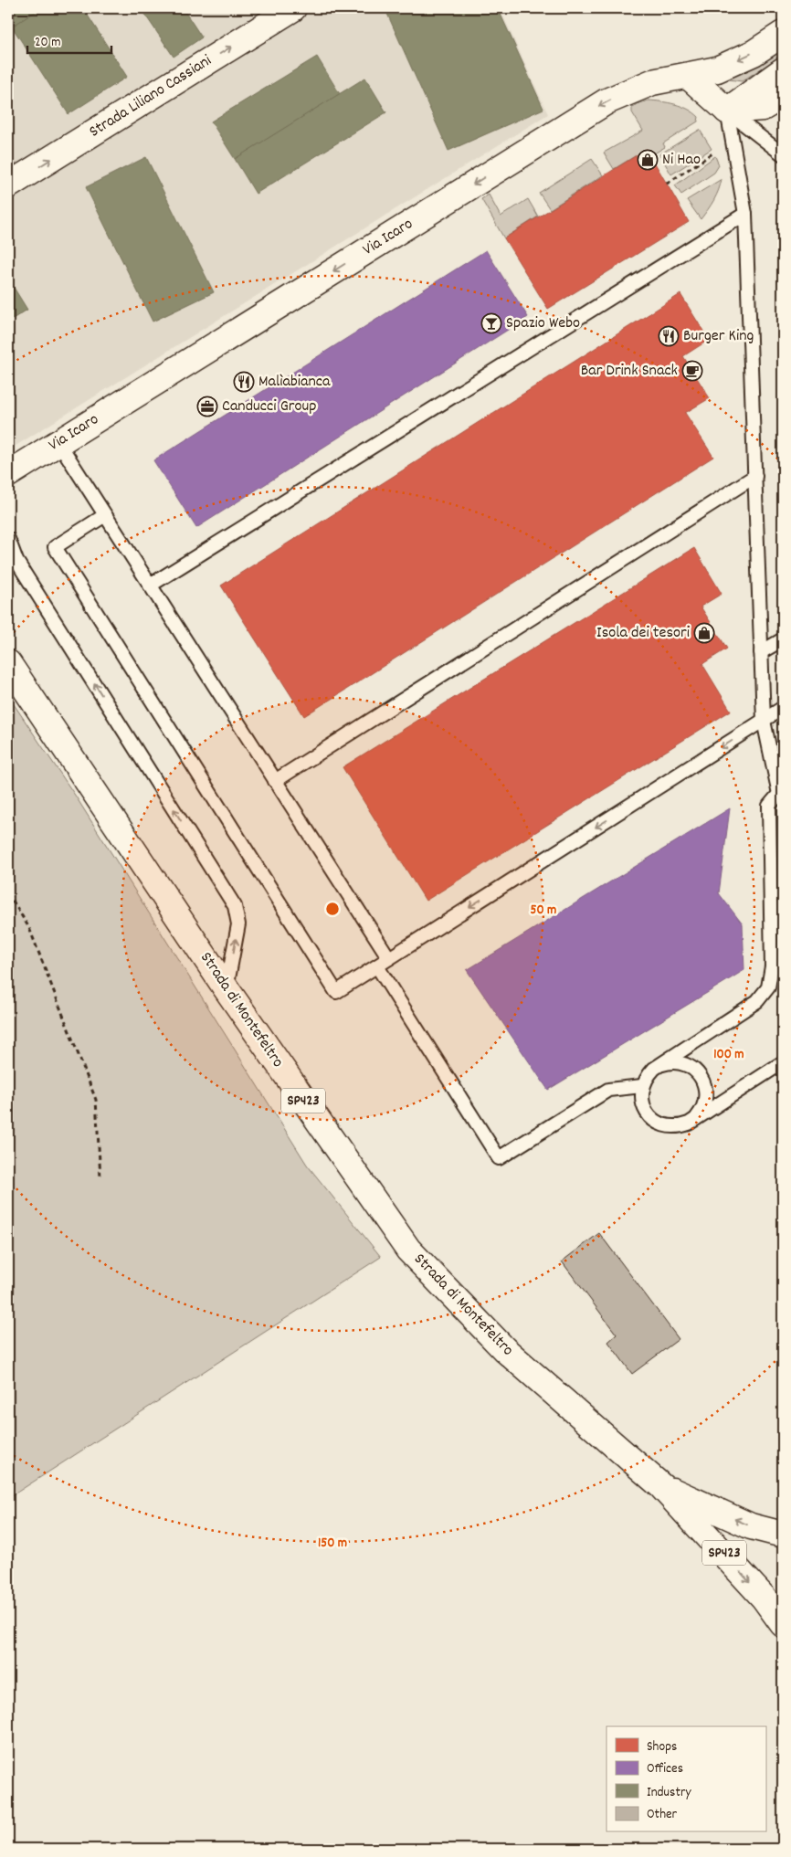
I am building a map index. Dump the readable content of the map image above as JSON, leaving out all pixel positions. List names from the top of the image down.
{
  "streets": {
    "street": [
      "Strada Liliano Cassiani",
      "Via Icaro",
      "Strada di Montefeltro",
      "SP423"
    ]
  },
  "one_way": ["Strada Liliano Cassiani", "Via Icaro"],
  "places": {
    "shop": ["Ni Hao", "Isola dei tesori"],
    "bar": ["Spazio Webo"],
    "restaurant": ["Burger King", "Malìabianca"],
    "cafe": ["Bar Drink Snack"],
    "office": ["Canducci Group"]
  },
  "legend": [
    "Shops",
    "Offices",
    "Industry",
    "Other"
  ],
  "scale_bar": "20 m",
  "rings": ["50 m", "100 m", "150 m"]
}
